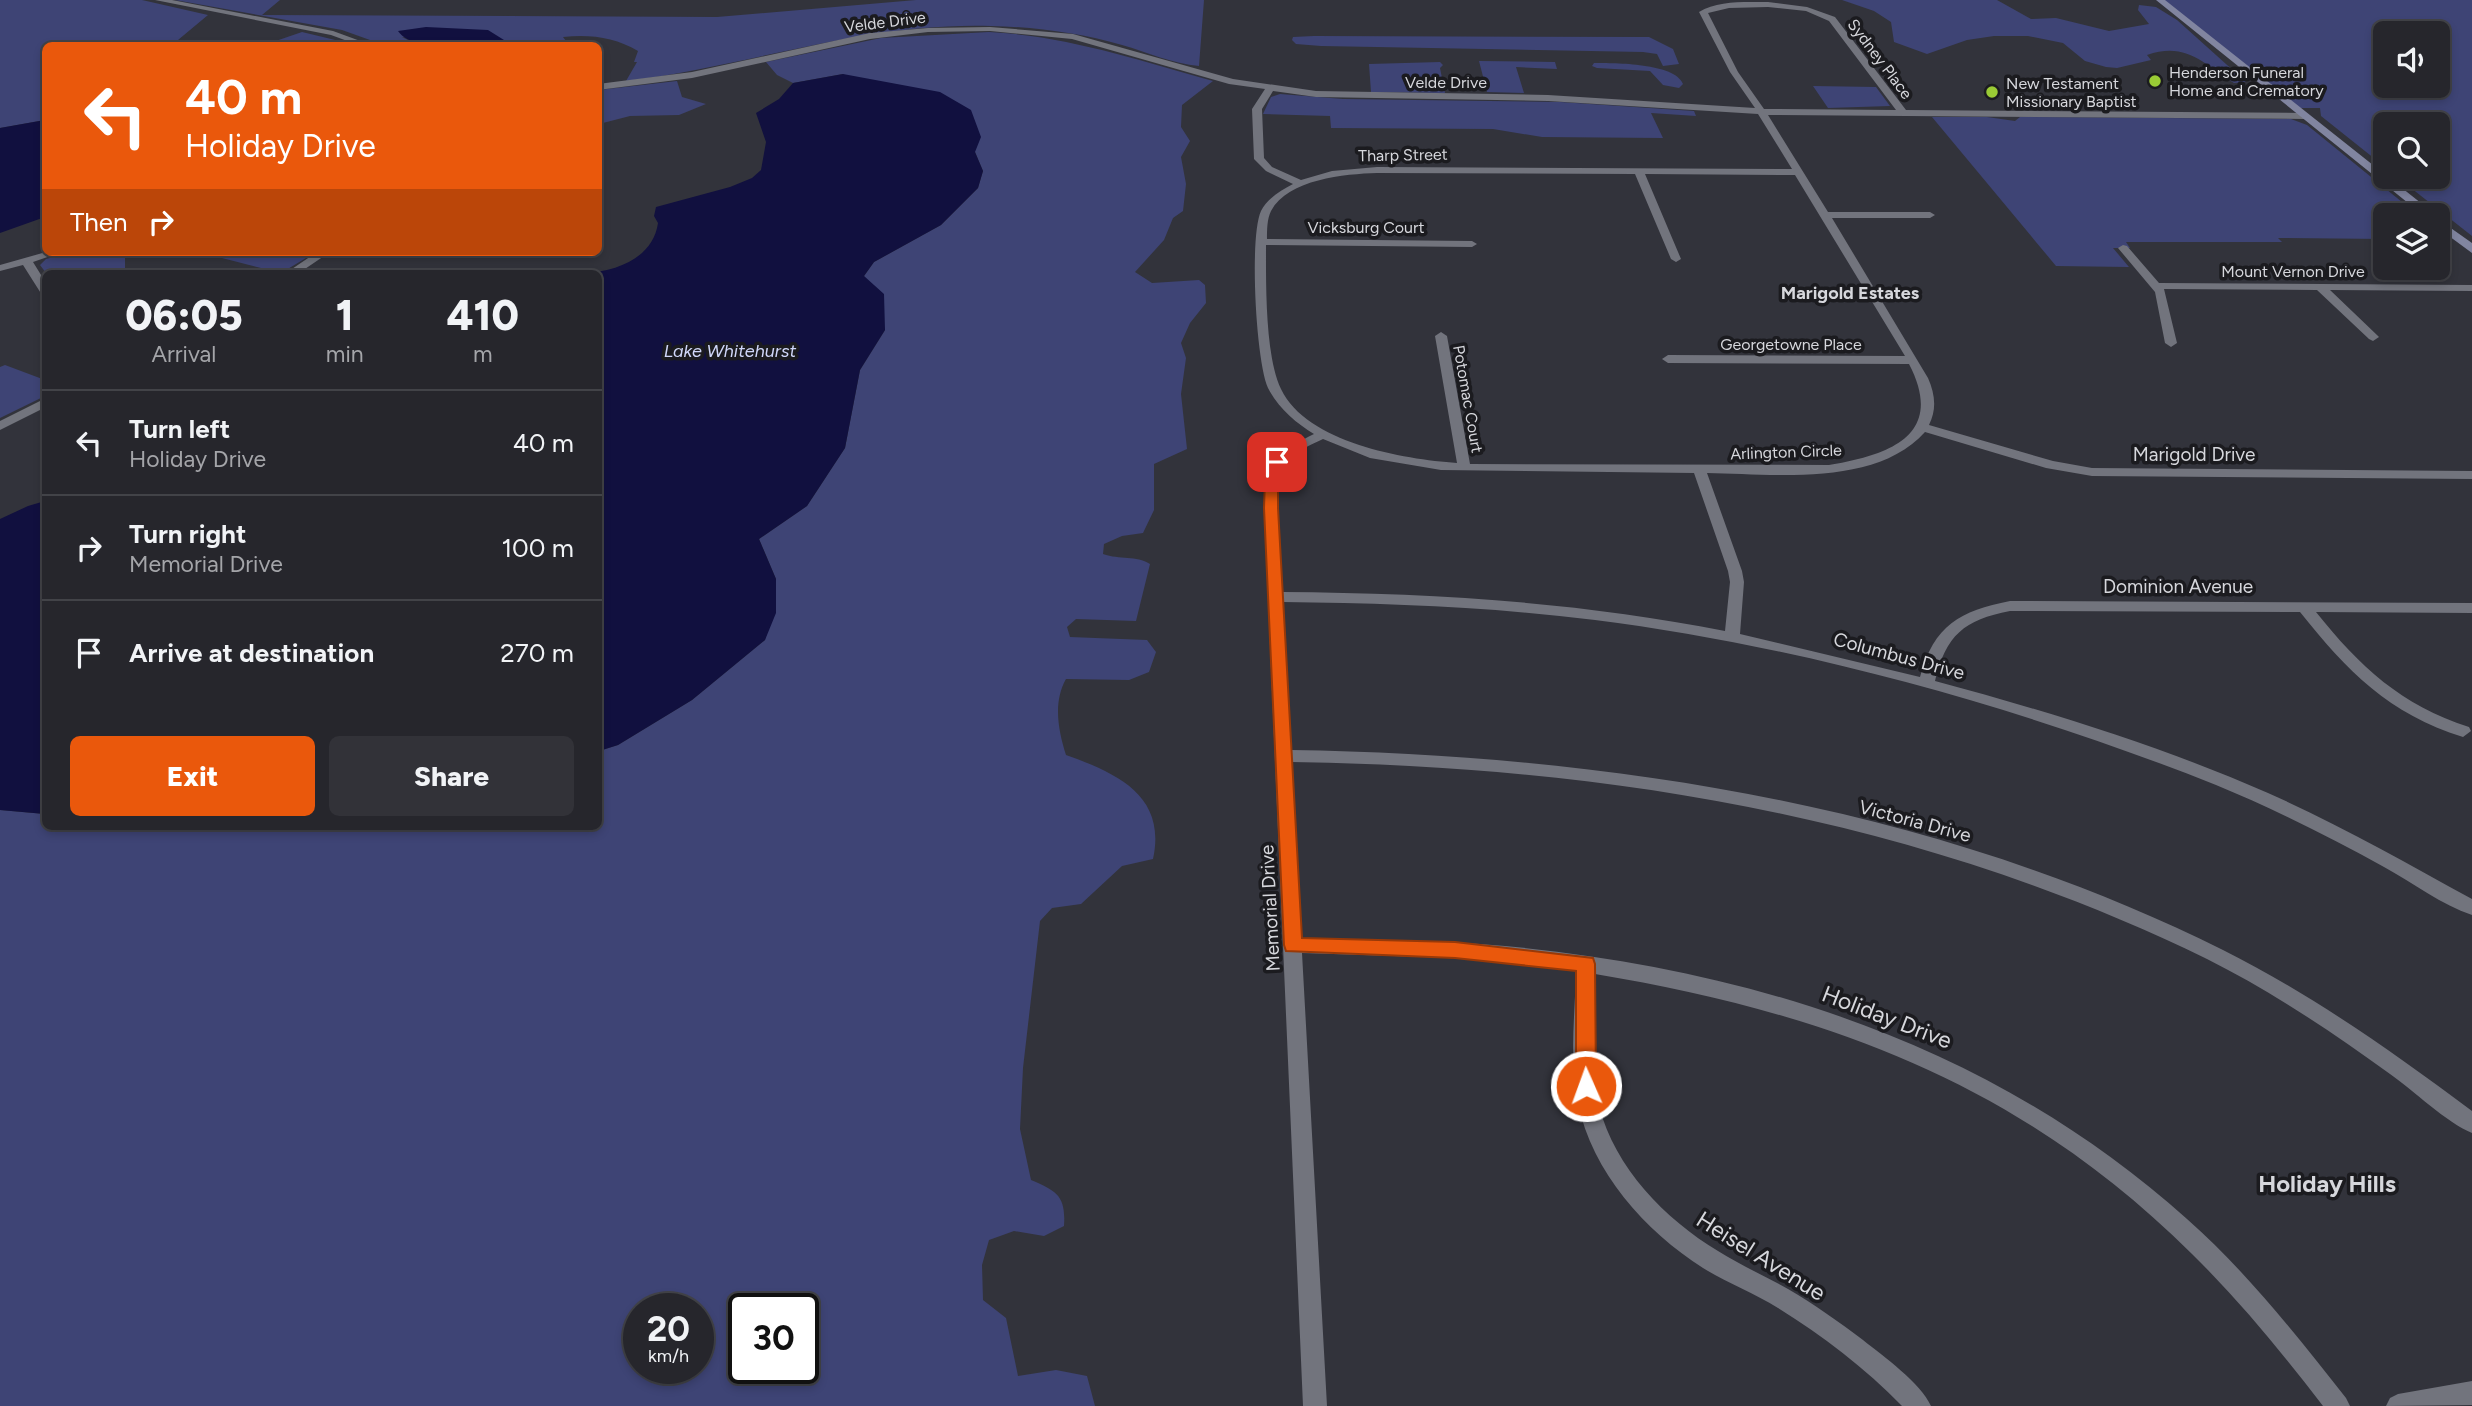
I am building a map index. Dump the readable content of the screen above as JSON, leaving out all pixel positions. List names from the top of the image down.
{
  "streets": {
    "street": [
      "Velde Drive",
      "Sydney Place",
      "Tharp Street",
      "Vicksburg Court",
      "Mount Vernon Drive",
      "Georgetowne Place",
      "Potomac Court",
      "Arlington Circle",
      "Marigold Drive",
      "Dominion Avenue",
      "Columbus Drive",
      "Victoria Drive",
      "Memorial Drive",
      "Holiday Drive",
      "Heisel Avenue"
    ]
  },
  "crossings": [
    ["Velde Drive", "Sydney Place"],
    ["Tharp Street", "Vicksburg Court"],
    ["Tharp Street", "Arlington Circle"],
    ["Tharp Street", "Memorial Drive"],
    ["Potomac Court", "Arlington Circle"],
    ["Arlington Circle", "Marigold Drive"],
    ["Arlington Circle", "Memorial Drive"],
    ["Dominion Avenue", "Columbus Drive"],
    ["Columbus Drive", "Memorial Drive"],
    ["Victoria Drive", "Memorial Drive"],
    ["Memorial Drive", "Holiday Drive"],
    ["Holiday Drive", "Heisel Avenue"]
  ],
  "districts": ["Marigold Estates", "Holiday Hills"],
  "water": ["Lake Whitehurst"],
  "places": ["Henderson Funeral Home and Crematory", "New Testament Missionary Baptist"],
  "page": {
    "turn": ["40 m", "Holiday Drive"],
    "then": "Then",
    "eta": [
      "06:05",
      "Arrival",
      "1",
      "min",
      "410",
      "m"
    ],
    "list": [
      {
        "name": "Turn left",
        "note": "Holiday Drive",
        "value": "40 m"
      },
      {
        "name": "Turn right",
        "note": "Memorial Drive",
        "value": "100 m"
      },
      {
        "name": "Arrive at destination",
        "value": "270 m"
      }
    ],
    "buttons": ["Exit", "Share"],
    "speed": "20 km/h",
    "limit": "30"
  }
}
